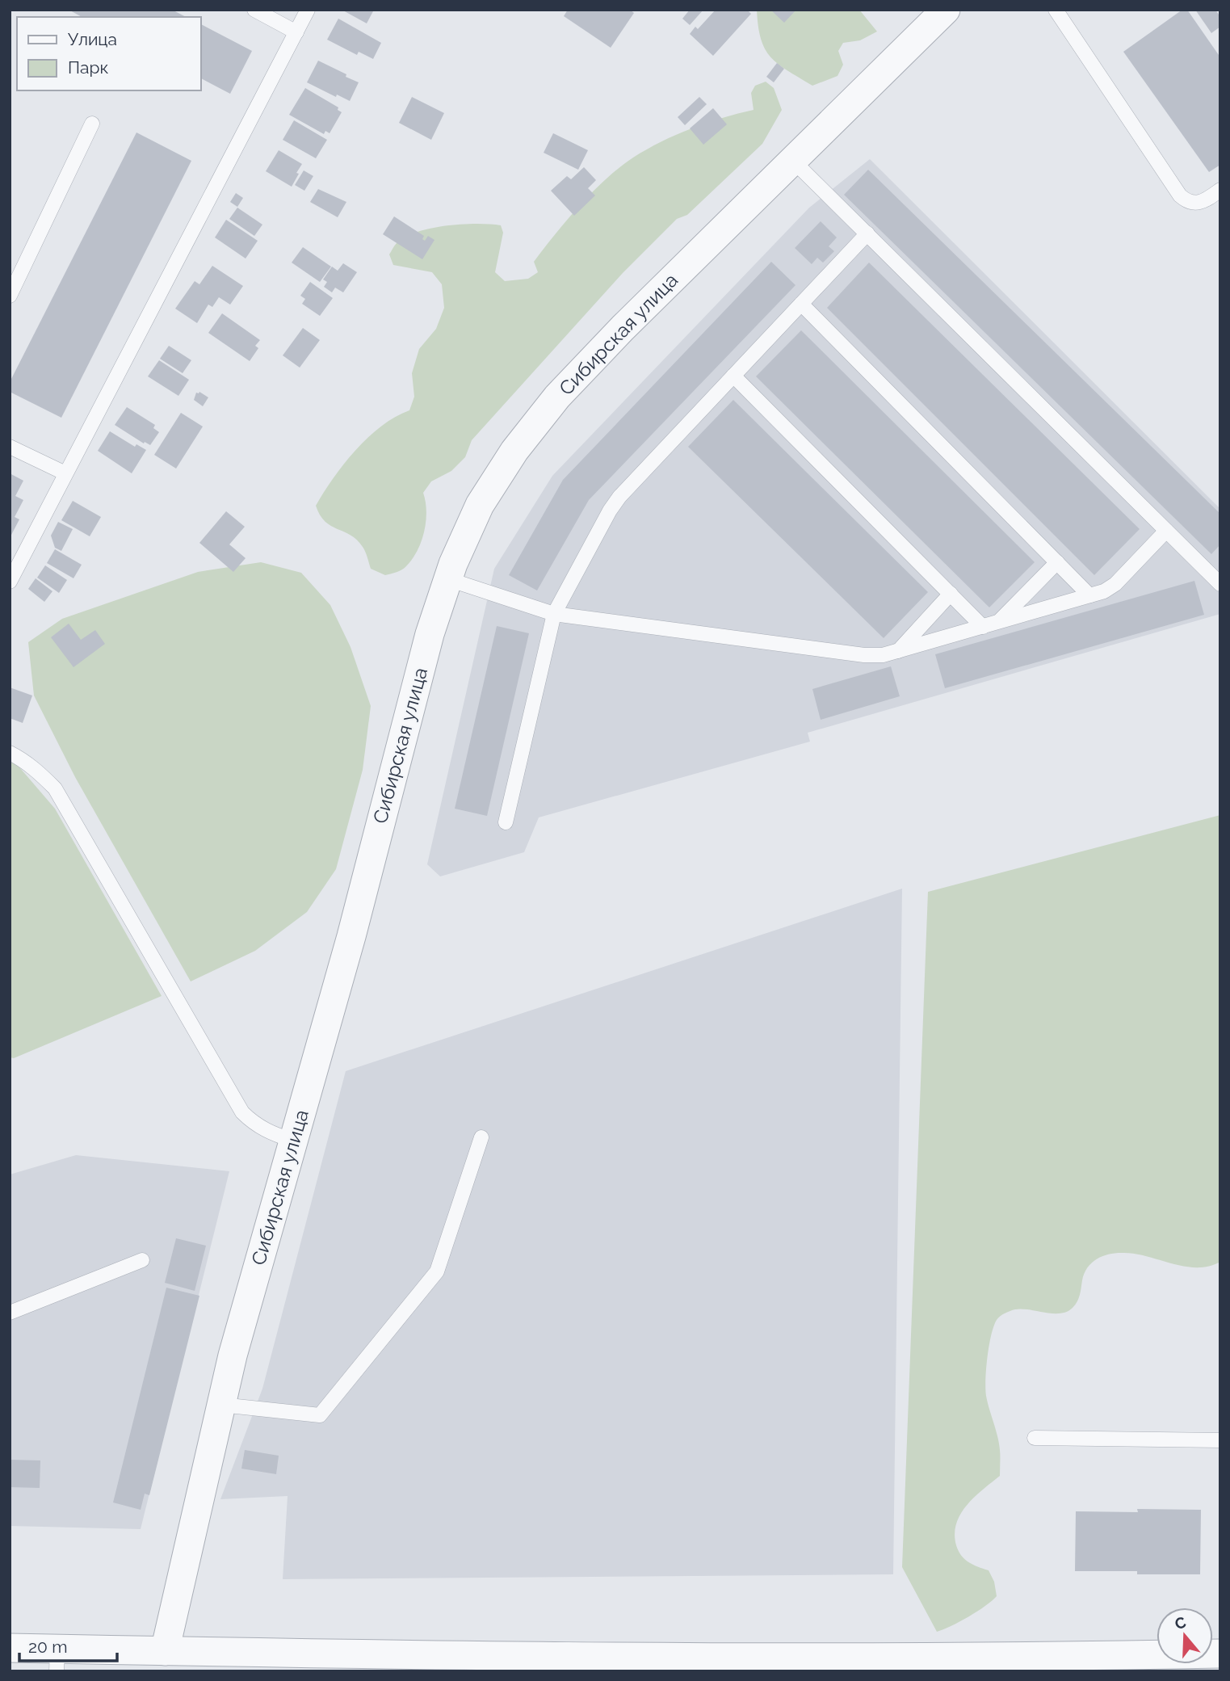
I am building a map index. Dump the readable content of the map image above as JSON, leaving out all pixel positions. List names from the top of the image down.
{
  "streets": {
    "street": ["Сибирская улица"]
  },
  "legend": ["Улица", "Парк"],
  "scale_bar": "20 m",
  "north": "top"
}
